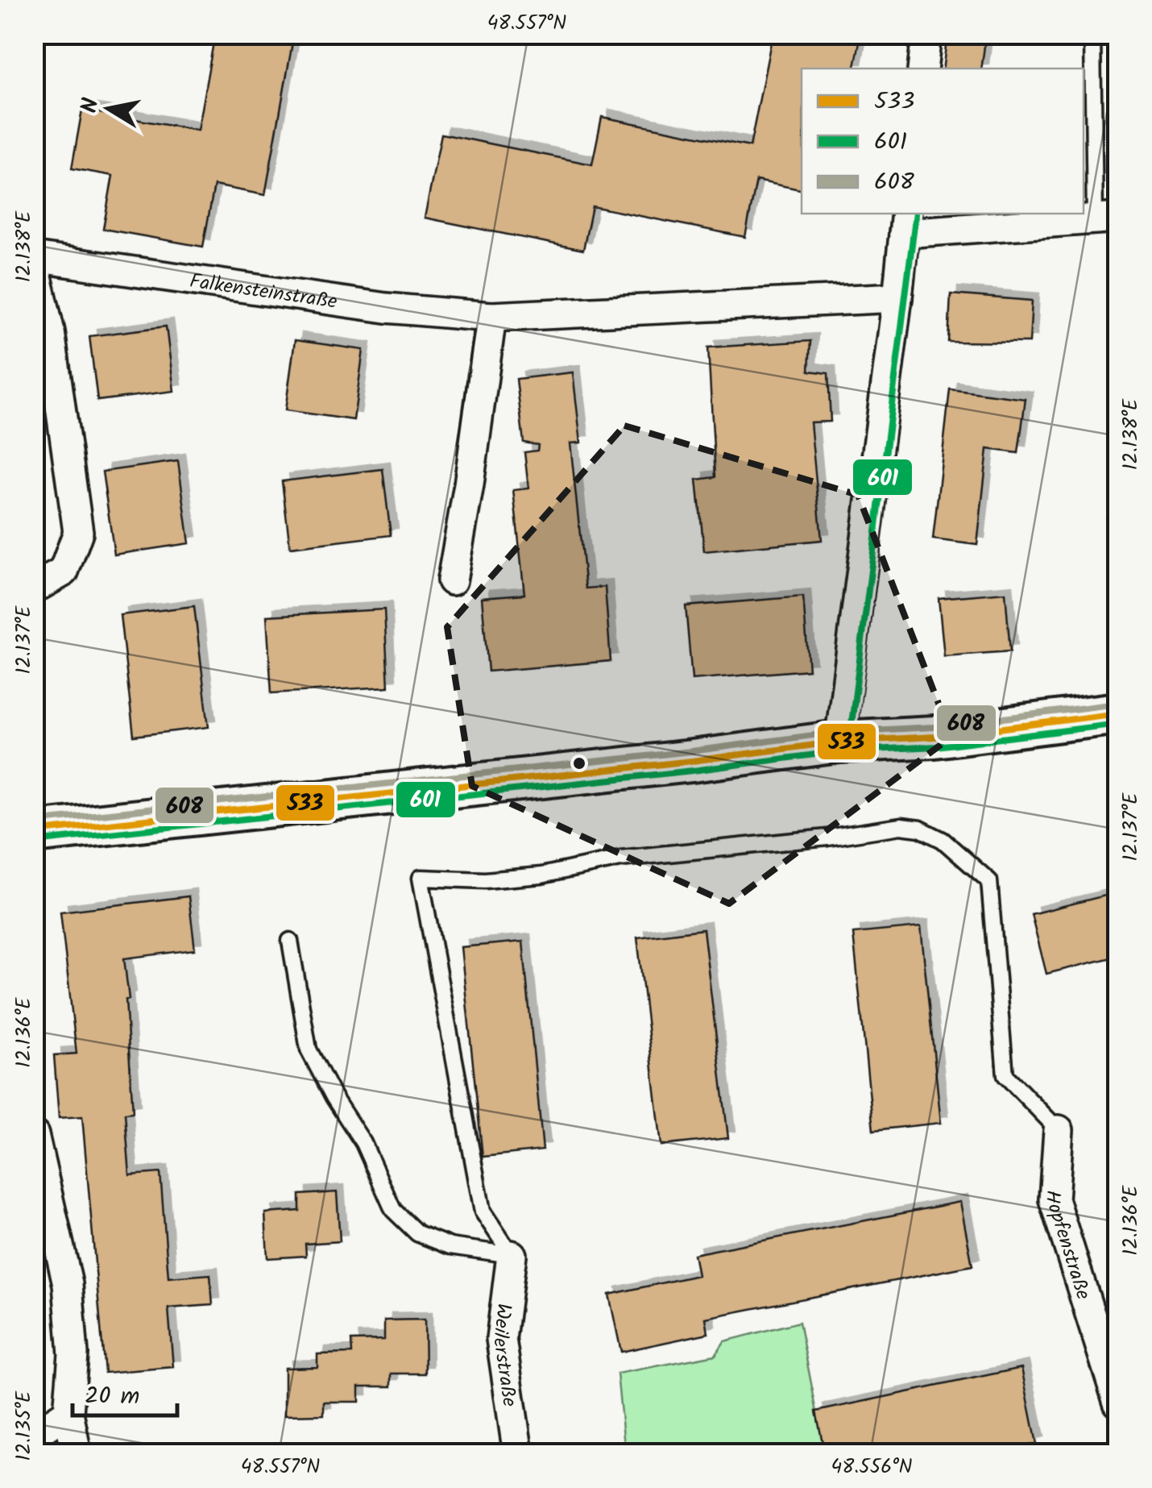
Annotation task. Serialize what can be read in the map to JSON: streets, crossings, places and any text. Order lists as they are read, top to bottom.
{
  "streets": {
    "street": ["Falkensteinstraße", "Hopfenstraße", "Weilerstraße"]
  },
  "lines": ["transit line 601", "transit line 608", "transit line 533"],
  "legend": ["533", "601", "608"],
  "scale_bar": "20 m",
  "north": "left",
  "coordinates": [
    "48.557°N",
    "12.138°E",
    "12.137°E",
    "12.136°E",
    "12.135°E",
    "48.556°N"
  ]
}
